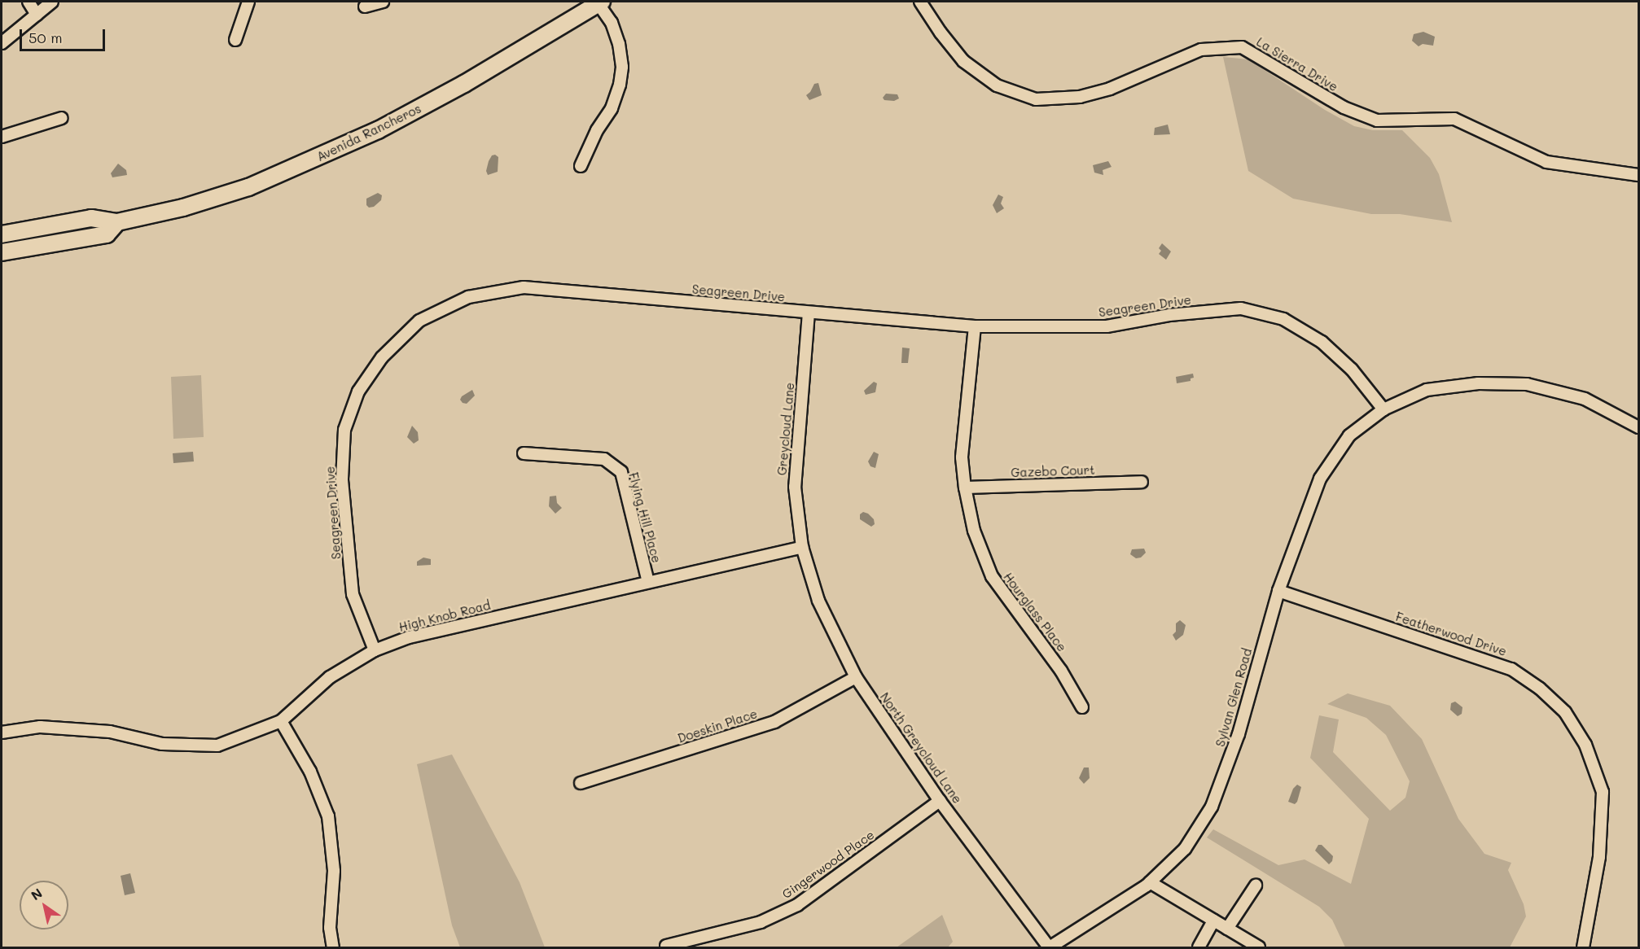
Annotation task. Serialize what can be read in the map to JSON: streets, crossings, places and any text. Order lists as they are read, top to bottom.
{
  "streets": {
    "main road": ["Avenida Rancheros"],
    "street": [
      "La Sierra Drive",
      "Seagreen Drive",
      "Greycloud Lane",
      "Gazebo Court",
      "Flying Hill Place",
      "Hourglass Place",
      "High Knob Road",
      "Featherwood Drive",
      "Sylvan Glen Road",
      "Doeskin Place",
      "North Greycloud Lane",
      "Gingerwood Place"
    ]
  },
  "crossings": [
    ["Seagreen Drive", "Greycloud Lane"],
    ["Seagreen Drive", "Hourglass Place"],
    ["Seagreen Drive", "High Knob Road"],
    ["Seagreen Drive", "Sylvan Glen Road"],
    ["Greycloud Lane", "High Knob Road"],
    ["Greycloud Lane", "North Greycloud Lane"],
    ["Gazebo Court", "Hourglass Place"],
    ["Flying Hill Place", "High Knob Road"],
    ["High Knob Road", "North Greycloud Lane"],
    ["Featherwood Drive", "Sylvan Glen Road"],
    ["Sylvan Glen Road", "North Greycloud Lane"],
    ["Doeskin Place", "North Greycloud Lane"],
    ["North Greycloud Lane", "Gingerwood Place"]
  ],
  "scale_bar": "50 m",
  "north": "top left"
}
